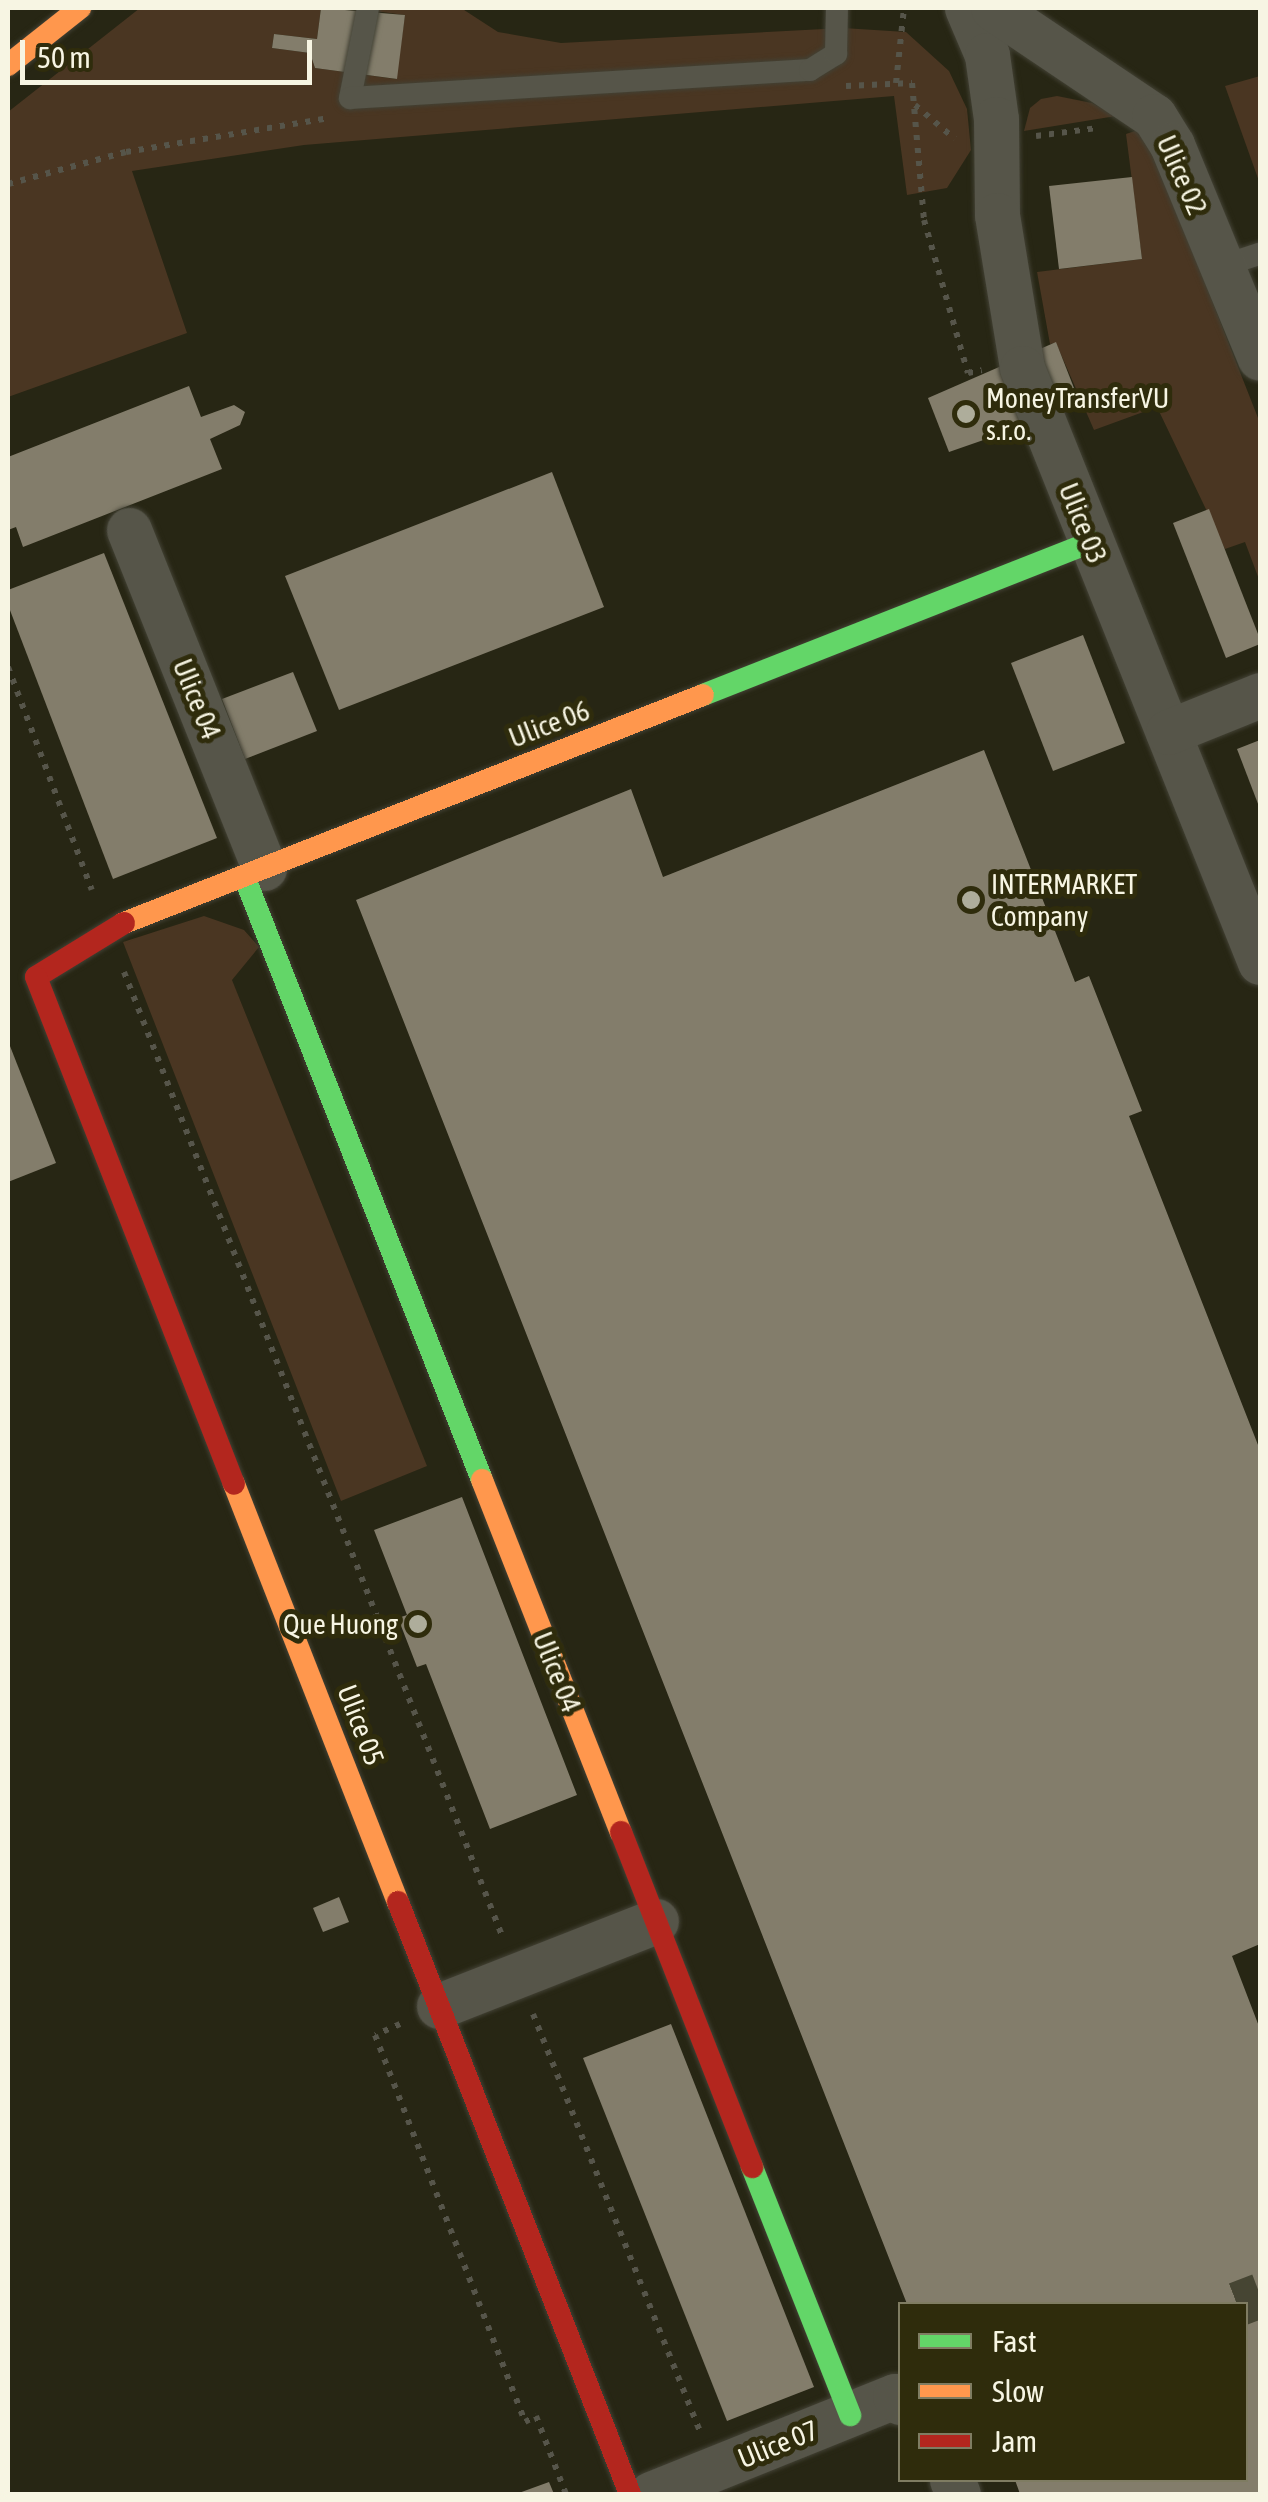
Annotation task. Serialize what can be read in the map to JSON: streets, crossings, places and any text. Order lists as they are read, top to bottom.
{
  "streets": {
    "street": [
      "Ulice 02",
      "Ulice 03",
      "Ulice 04",
      "Ulice 06",
      "Ulice 05",
      "Ulice 07"
    ]
  },
  "crossings": [
    ["Ulice 03", "Ulice 06"],
    ["Ulice 04", "Ulice 06"],
    ["Ulice 04", "Ulice 07"],
    ["Ulice 06", "Ulice 05"]
  ],
  "places": ["MoneyTransferVU s.r.o.", "INTERMARKET Company", "Que Huong"],
  "legend": ["Fast", "Slow", "Jam"],
  "scale_bar": "50 m"
}
